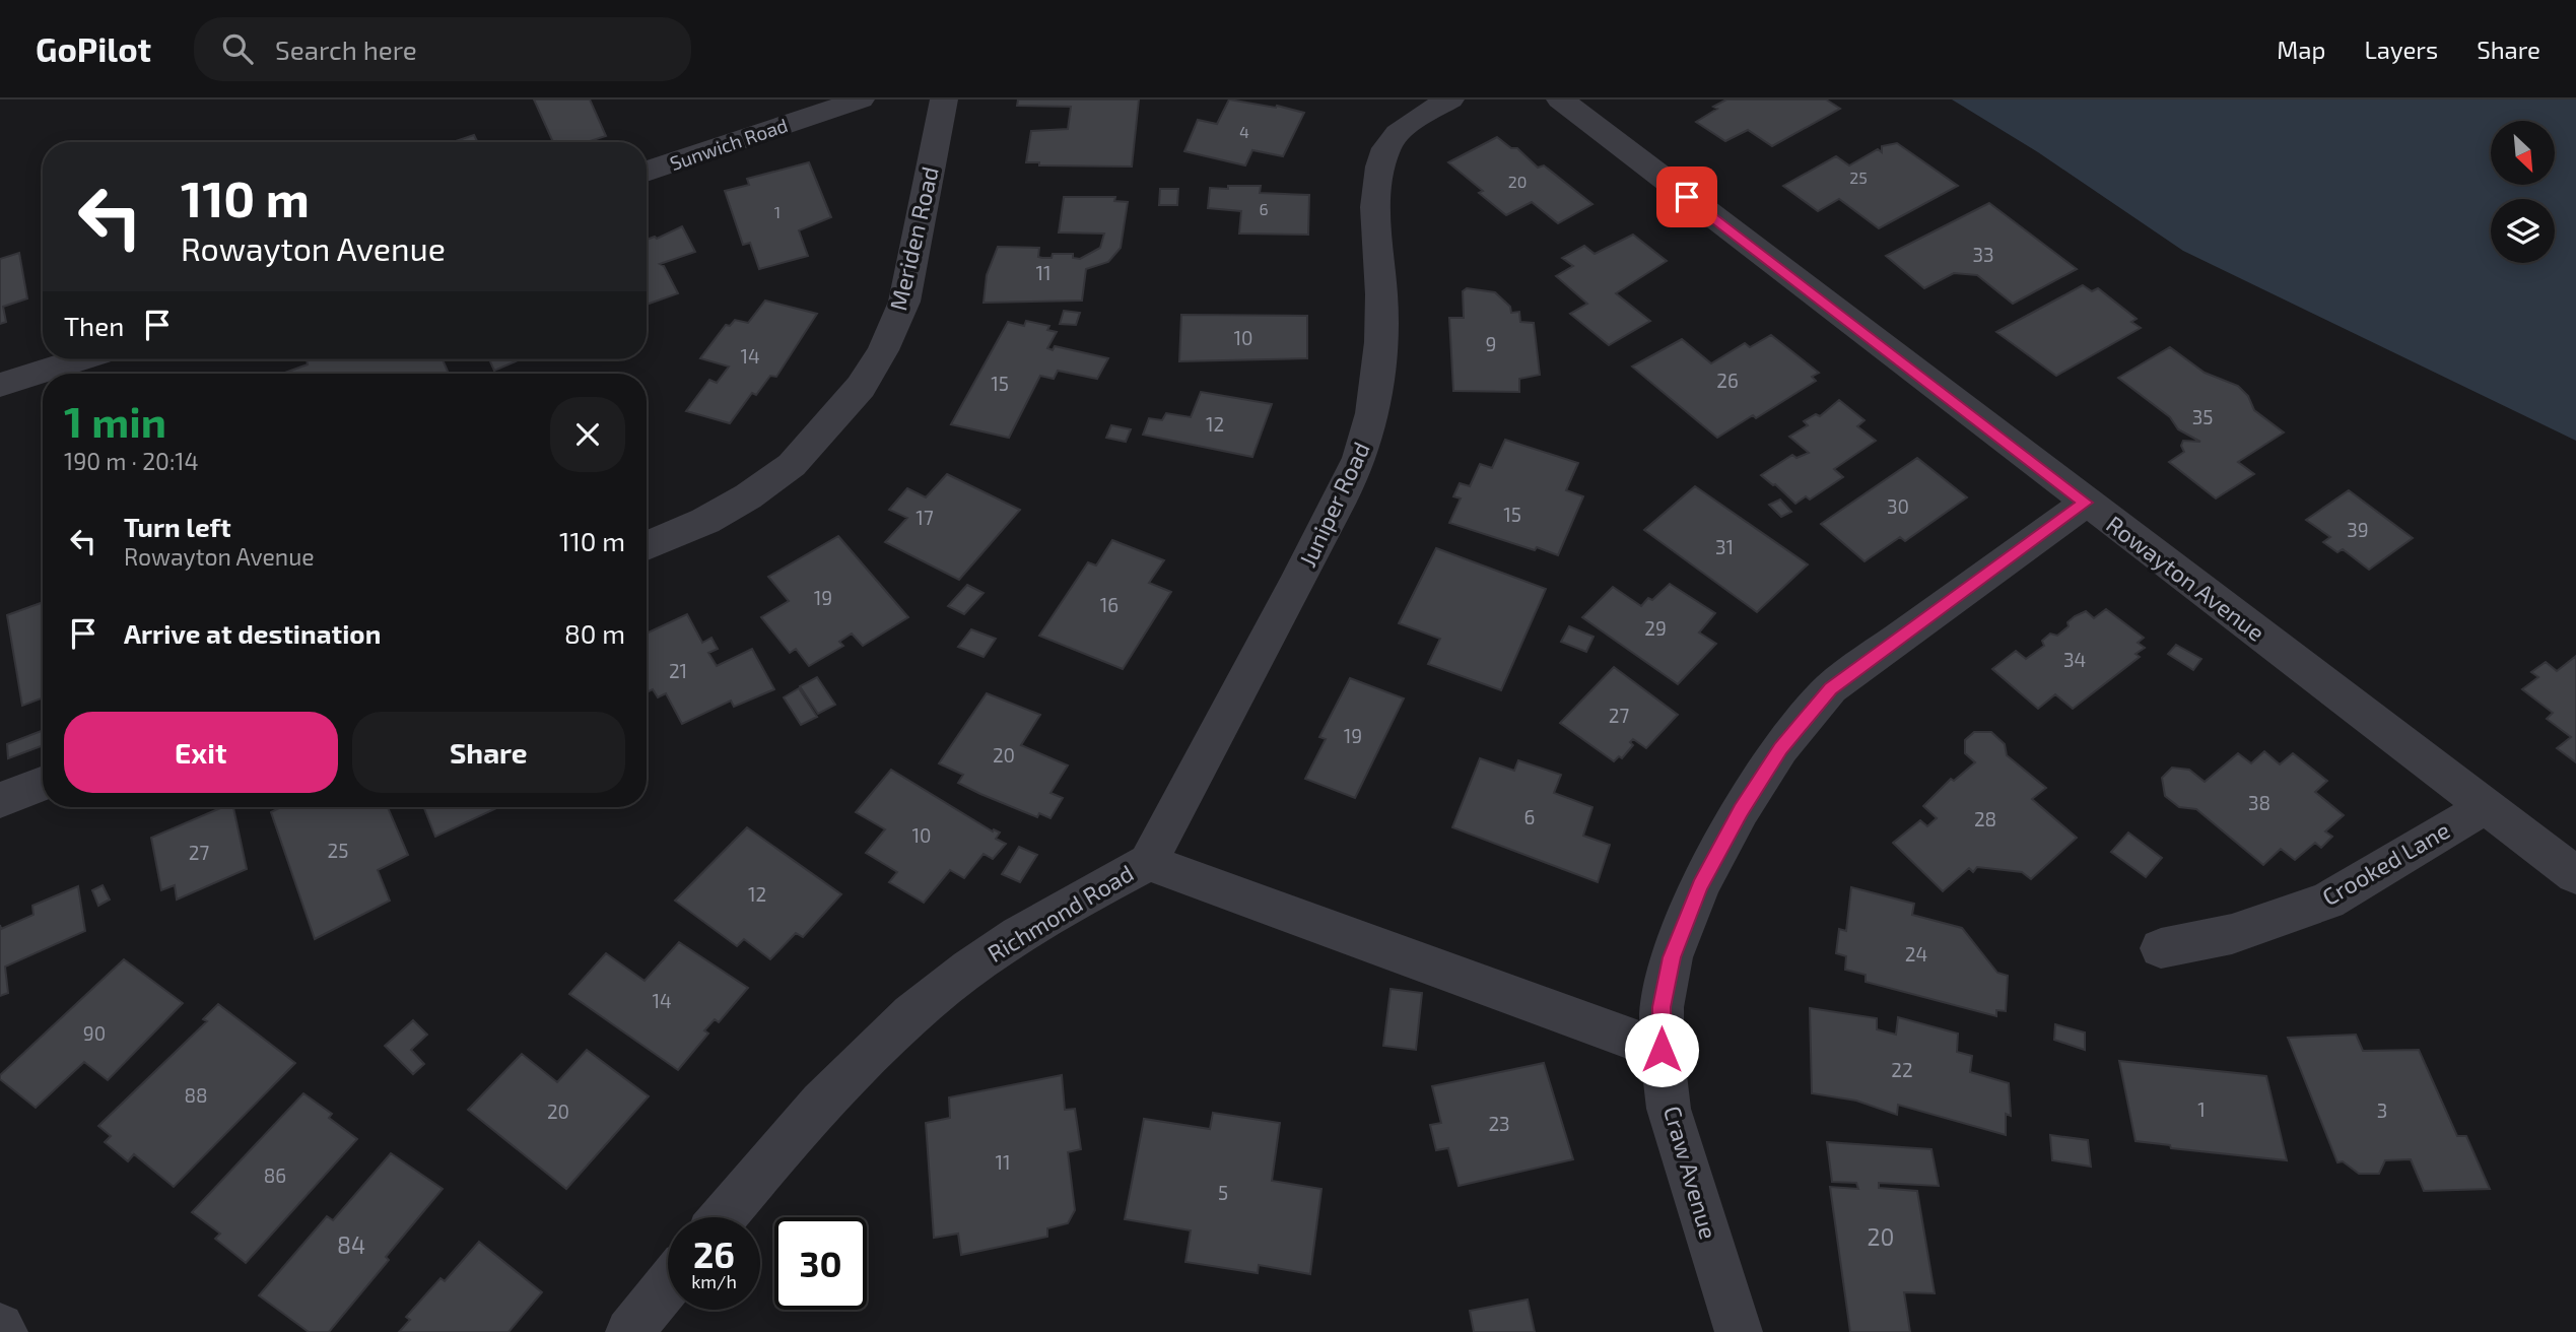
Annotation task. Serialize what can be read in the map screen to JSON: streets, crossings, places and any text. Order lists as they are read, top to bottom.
{
  "streets": {
    "street": [
      "Sunwich Road",
      "Meriden Road",
      "Juniper Road",
      "Rowayton Avenue",
      "Crooked Lane",
      "Richmond Road",
      "Craw Avenue"
    ]
  },
  "crossings": [
    ["Juniper Road", "Richmond Road"],
    ["Rowayton Avenue", "Crooked Lane"],
    ["Rowayton Avenue", "Craw Avenue"],
    ["Richmond Road", "Craw Avenue"]
  ],
  "house_numbers": [
    "4",
    "25",
    "20",
    "6",
    "1",
    "33",
    "11",
    "10",
    "9",
    "14",
    "26",
    "15",
    "35",
    "12",
    "30",
    "15",
    "17",
    "39",
    "31",
    "19",
    "16",
    "29",
    "34",
    "21",
    "27",
    "19",
    "20",
    "38",
    "6",
    "28",
    "10",
    "25",
    "27",
    "12",
    "24",
    "14",
    "90",
    "22",
    "88",
    "1",
    "3",
    "20",
    "23",
    "11",
    "86",
    "5",
    "20",
    "84"
  ],
  "north": "bottom right",
  "page": {
    "header": "GoPilot",
    "search": "Search here",
    "nav": ["Map", "Layers", "Share"],
    "turn": ["110 m", "Rowayton Avenue"],
    "then": "Then",
    "heading": ["1 min", "190 m · 20:14"],
    "list": [
      {
        "name": "Turn left",
        "note": "Rowayton Avenue",
        "value": "110 m"
      },
      {
        "name": "Arrive at destination",
        "value": "80 m"
      }
    ],
    "buttons": ["Exit", "Share"],
    "speed": "26 km/h",
    "limit": "30"
  }
}
